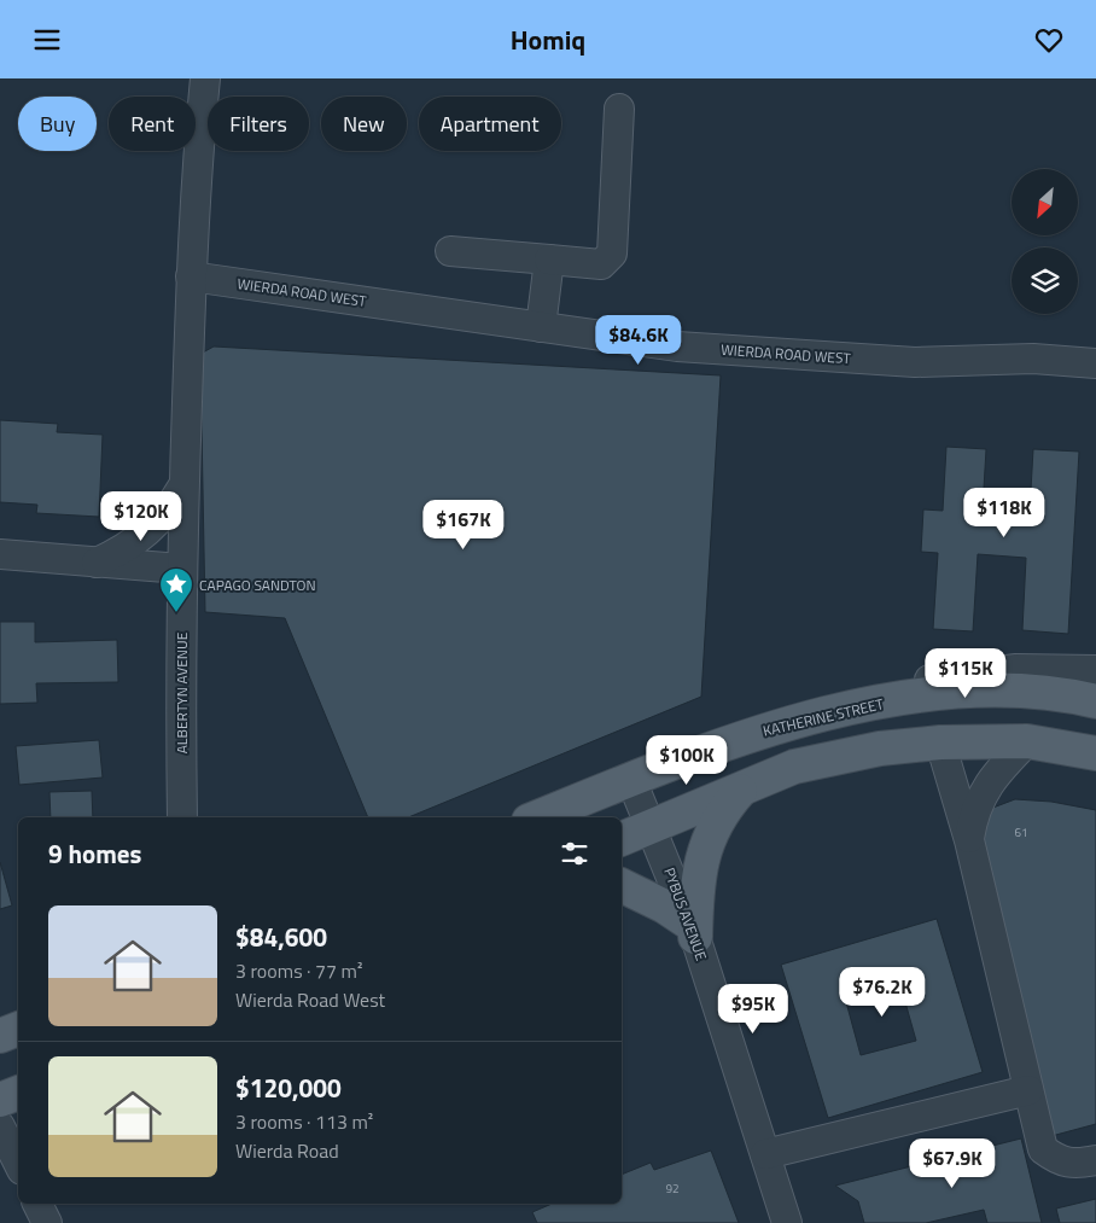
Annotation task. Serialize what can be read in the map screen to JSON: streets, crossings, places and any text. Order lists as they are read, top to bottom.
{
  "streets": {
    "main road": ["KATHERINE STREET"],
    "street": ["WIERDA ROAD WEST", "ALBERTYN AVENUE", "PYBUS AVENUE"]
  },
  "crossings": [
    ["WIERDA ROAD WEST", "ALBERTYN AVENUE"],
    ["KATHERINE STREET", "PYBUS AVENUE"]
  ],
  "places": {
    "place": ["CAPAGO SANDTON"]
  },
  "house_numbers": ["61", "92"],
  "north": "bottom left",
  "page": {
    "header": "Homiq",
    "chip": [
      "Buy",
      "Rent",
      "Filters",
      "New",
      "Apartment"
    ],
    "price": [
      "$84.6K",
      "$118K",
      "$120K",
      "$167K",
      "$115K",
      "$100K",
      "$76.2K",
      "$95K",
      "$67.9K"
    ],
    "heading": "9 homes",
    "list": [
      {
        "name": "$84,600",
        "note": "3 rooms · 77 m² · Wierda Road West"
      },
      {
        "name": "$120,000",
        "note": "3 rooms · 113 m² · Wierda Road"
      }
    ]
  }
}
